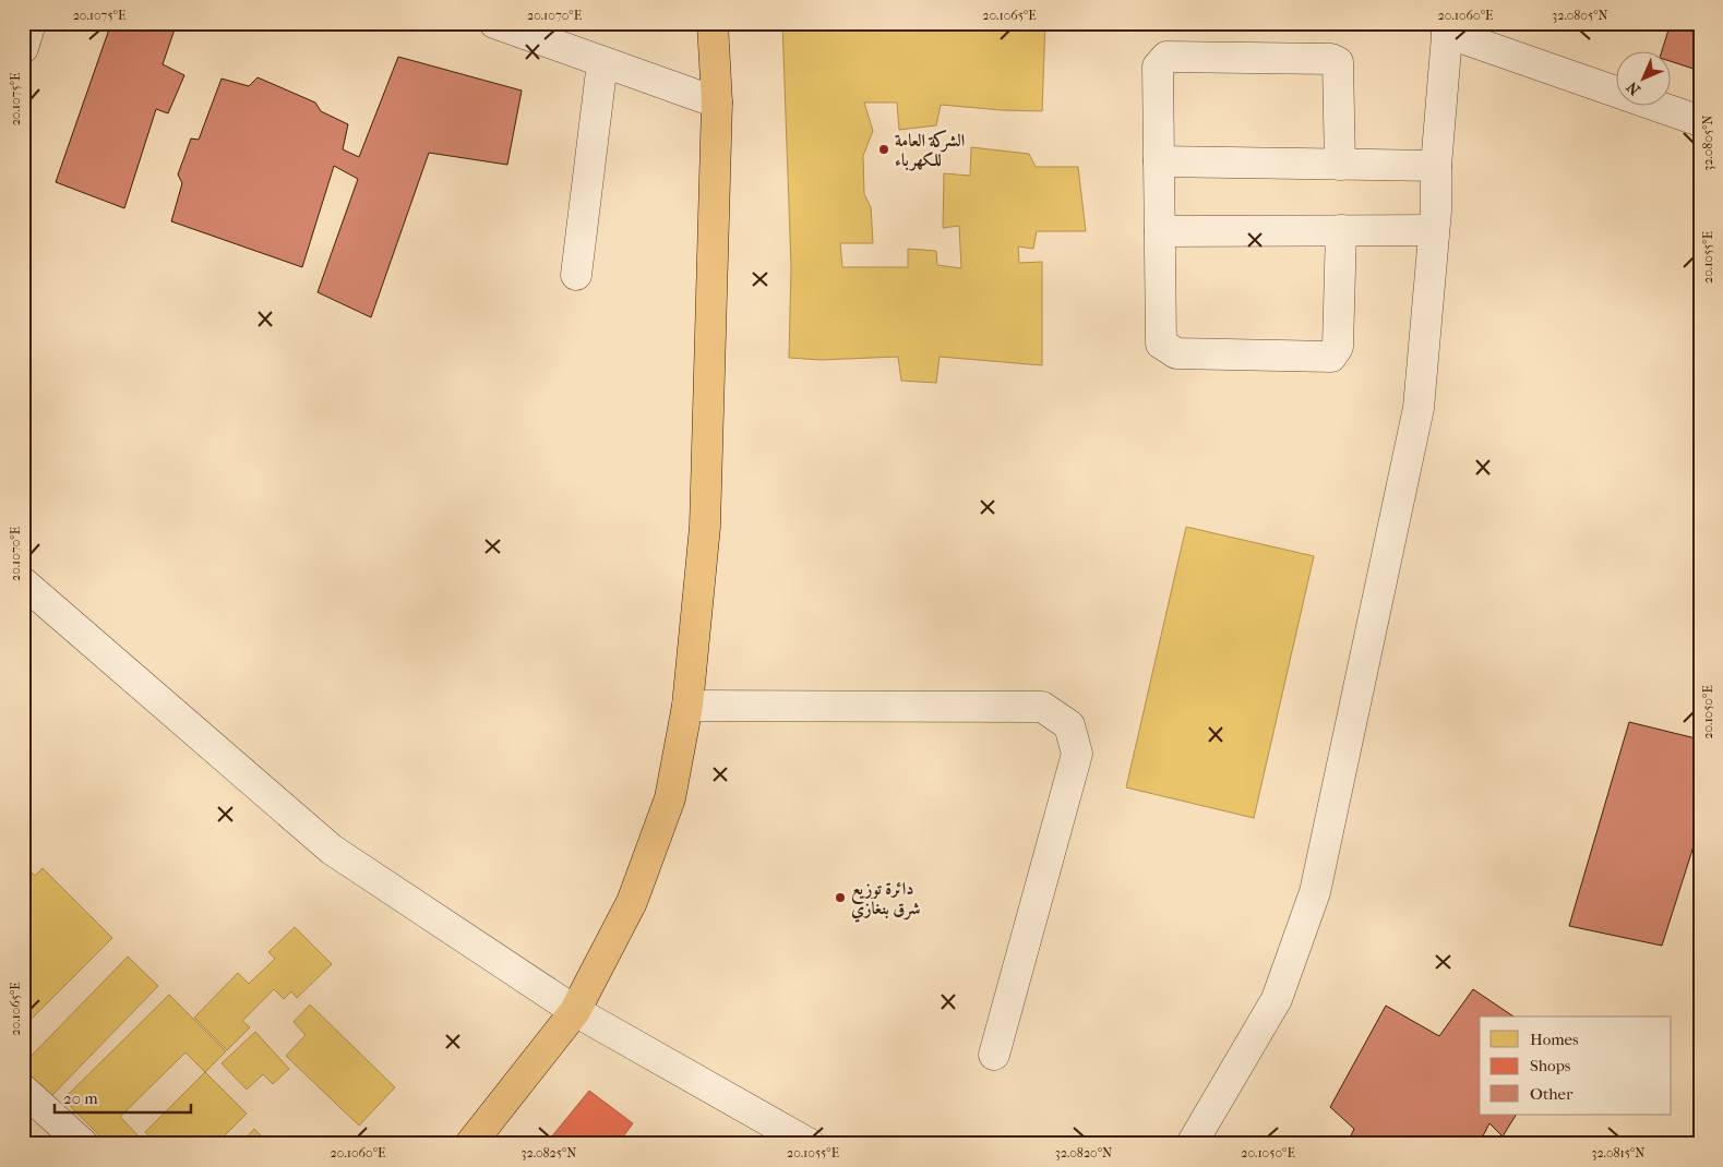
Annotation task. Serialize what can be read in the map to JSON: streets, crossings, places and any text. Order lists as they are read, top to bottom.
{
  "places": ["الشركة العامة للكهرباء", "دائرة توزيع شرق بنغازي"],
  "legend": ["Homes", "Shops", "Other"],
  "scale_bar": "20 m",
  "north": "bottom left",
  "coordinates": [
    "20.1075°E",
    "20.1070°E",
    "20.1065°E",
    "20.1060°E",
    "32.0805°N",
    "20.1055°E",
    "20.1050°E",
    "32.0825°N",
    "32.0820°N",
    "32.0815°N"
  ]
}
